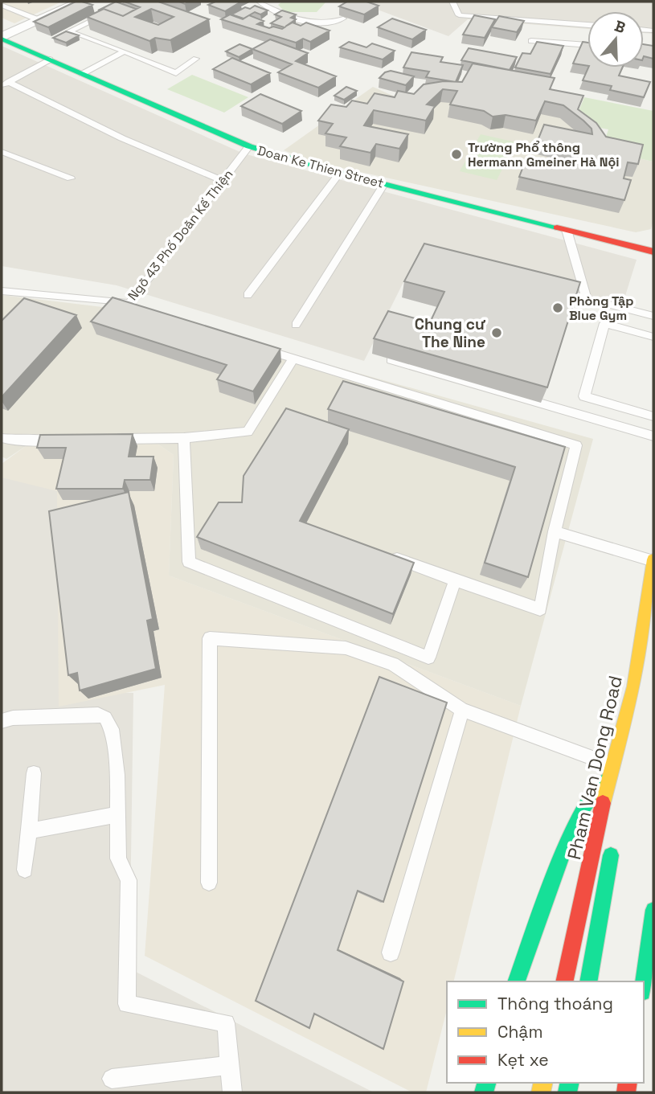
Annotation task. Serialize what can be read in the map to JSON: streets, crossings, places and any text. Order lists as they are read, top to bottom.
{
  "streets": {
    "main road": ["Doan Ke Thien Street", "Pham Van Dong Road"],
    "lane": ["Ngõ 43 Phố Doãn Kế Thiện"]
  },
  "crossings": [
    ["Doan Ke Thien Street", "Ngõ 43 Phố Doãn Kế Thiện"]
  ],
  "places": ["Trường Phổ thông Hermann Gmeiner Hà Nội", "Phòng Tập Blue Gym", "Chung cư The Nine"],
  "legend": ["Thông thoáng", "Chậm", "Kẹt xe"],
  "north": "top"
}
